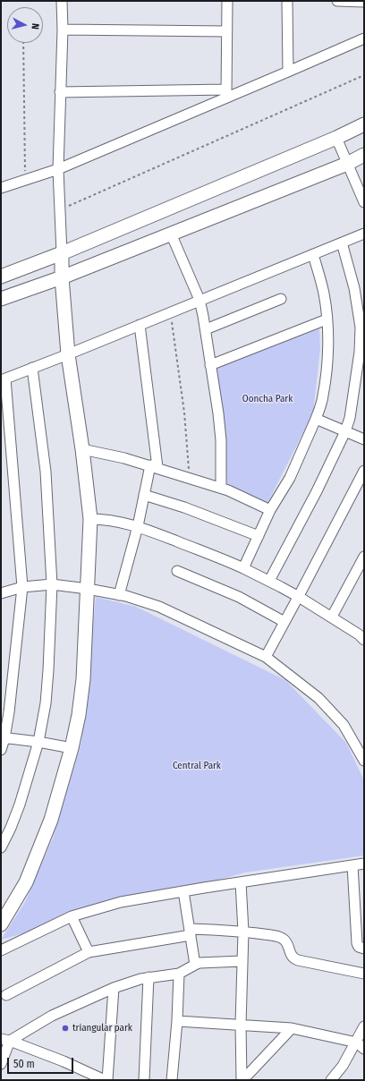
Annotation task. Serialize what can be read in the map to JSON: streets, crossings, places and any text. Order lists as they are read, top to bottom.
{
  "parks": ["Ooncha Park", "Central Park"],
  "places": ["triangular park"],
  "scale_bar": "50 m",
  "north": "right"
}
